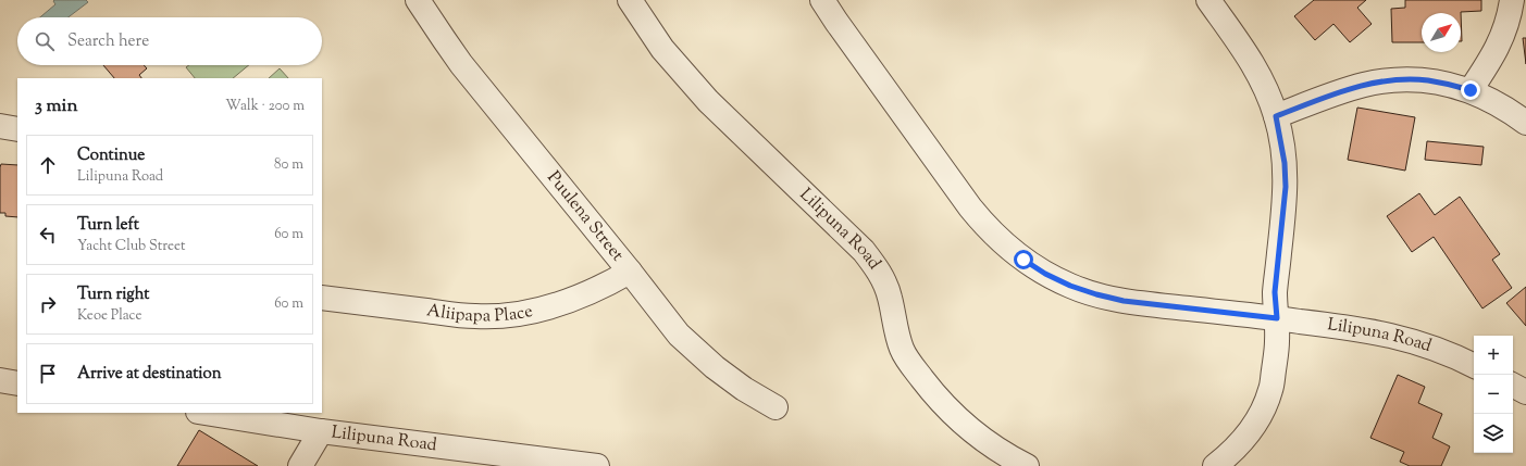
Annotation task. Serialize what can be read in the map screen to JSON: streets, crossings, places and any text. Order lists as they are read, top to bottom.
{
  "streets": {
    "street": ["Puulena Street", "Lilipuna Road", "Aliipapa Place"]
  },
  "crossings": [
    ["Puulena Street", "Aliipapa Place"]
  ],
  "north": "top right",
  "page": {
    "search": "Search here",
    "heading": ["3 min", "Walk · 200 m"],
    "list": [
      ["Continue", "Lilipuna Road", "80 m"],
      ["Turn left", "Yacht Club Street", "60 m"],
      ["Turn right", "Keoe Place", "60 m"],
      "Arrive at destination"
    ],
    "map_buttons": ["+", "−"]
  }
}
